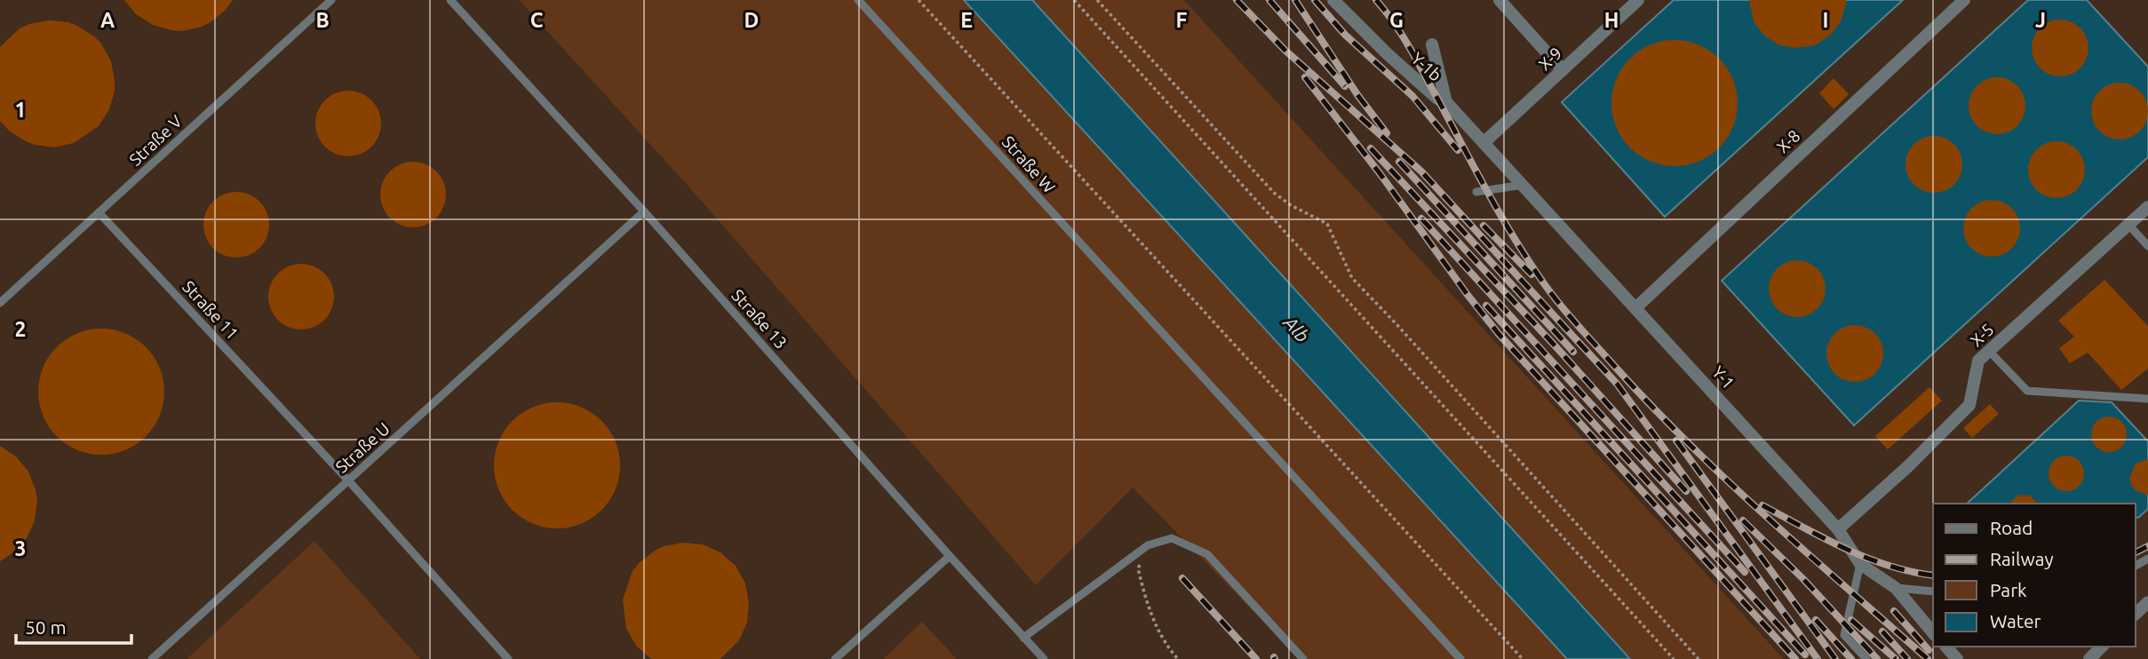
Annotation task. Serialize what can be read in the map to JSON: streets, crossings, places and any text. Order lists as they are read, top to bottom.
{
  "streets": {
    "street": [
      "X-9",
      "Y-1b",
      "X-8",
      "X-5",
      "Y-1"
    ],
    "lane": [
      "Straße V",
      "Straße W",
      "Straße 11",
      "Straße 13",
      "Straße U"
    ]
  },
  "crossings": [
    ["X-9", "Y-1b"],
    ["X-9", "Y-1"],
    ["Y-1b", "Y-1"],
    ["Straße V", "Straße 11"],
    ["X-8", "Y-1"],
    ["Straße 11", "Straße U"],
    ["Straße 13", "Straße U"],
    ["X-5", "Y-1"]
  ],
  "water": ["Alb"],
  "legend": [
    "Road",
    "Railway",
    "Park",
    "Water"
  ],
  "scale_bar": "50 m",
  "grid": {
    "columns": [
      "A",
      "B",
      "C",
      "D",
      "E",
      "F",
      "G",
      "H",
      "I",
      "J"
    ],
    "rows": ["1", "2", "3"]
  }
}
